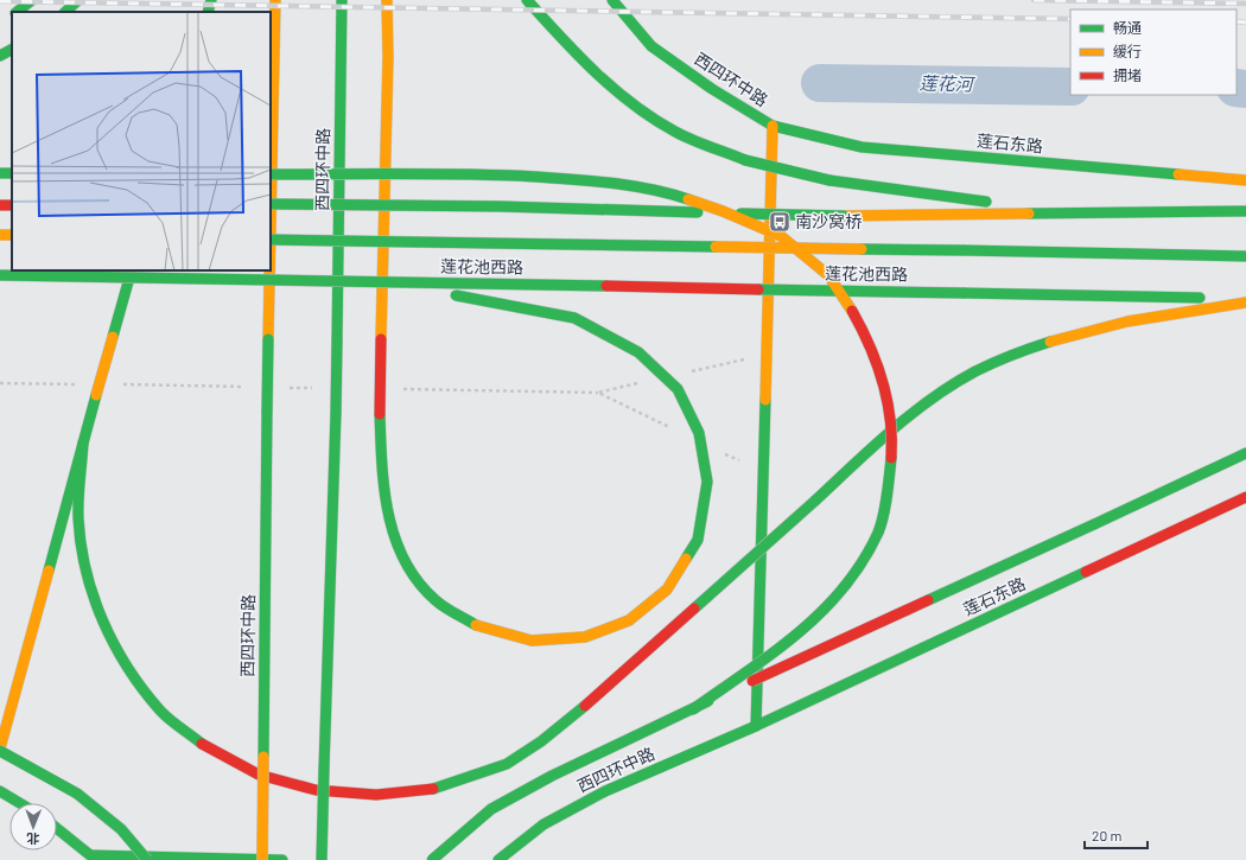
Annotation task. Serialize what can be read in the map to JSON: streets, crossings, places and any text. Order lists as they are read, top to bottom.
{
  "streets": {
    "main road": ["西四环中路", "莲石东路", "莲花池西路"]
  },
  "crossings": [
    ["西四环中路", "莲石东路"]
  ],
  "water": ["莲花河"],
  "places": {
    "bus stop": ["南沙窝桥"]
  },
  "legend": ["畅通", "缓行", "拥堵"],
  "scale_bar": "20 m",
  "north": "bottom"
}
